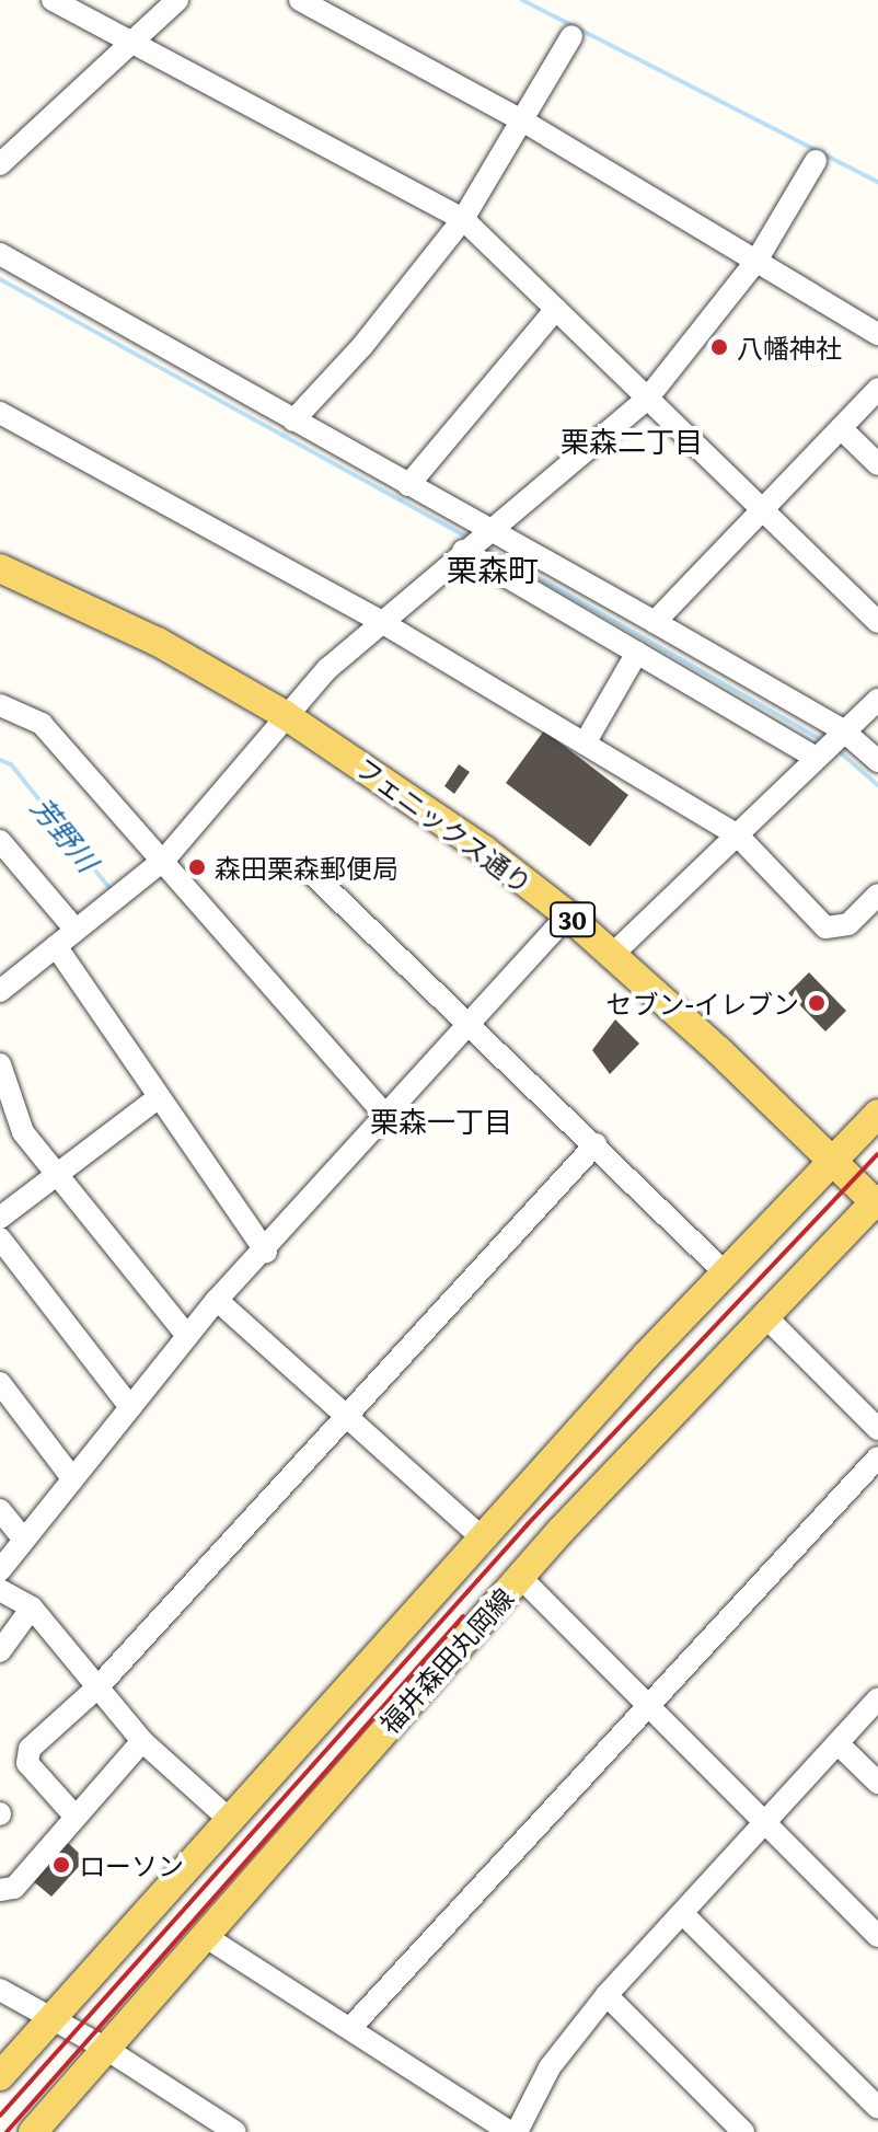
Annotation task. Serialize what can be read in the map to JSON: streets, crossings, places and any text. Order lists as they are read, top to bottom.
{
  "streets": {
    "main road": ["フェニックス通り", "30", "福井森田丸岡線"]
  },
  "crossings": [
    ["フェニックス通り", "30"],
    ["フェニックス通り", "福井森田丸岡線"],
    ["30", "福井森田丸岡線"]
  ],
  "districts": ["栗森二丁目", "栗森町", "栗森一丁目"],
  "water": ["芳野川"],
  "places": [
    "八幡神社",
    "森田栗森郵便局",
    "セブン-イレブン",
    "ローソン"
  ]
}
